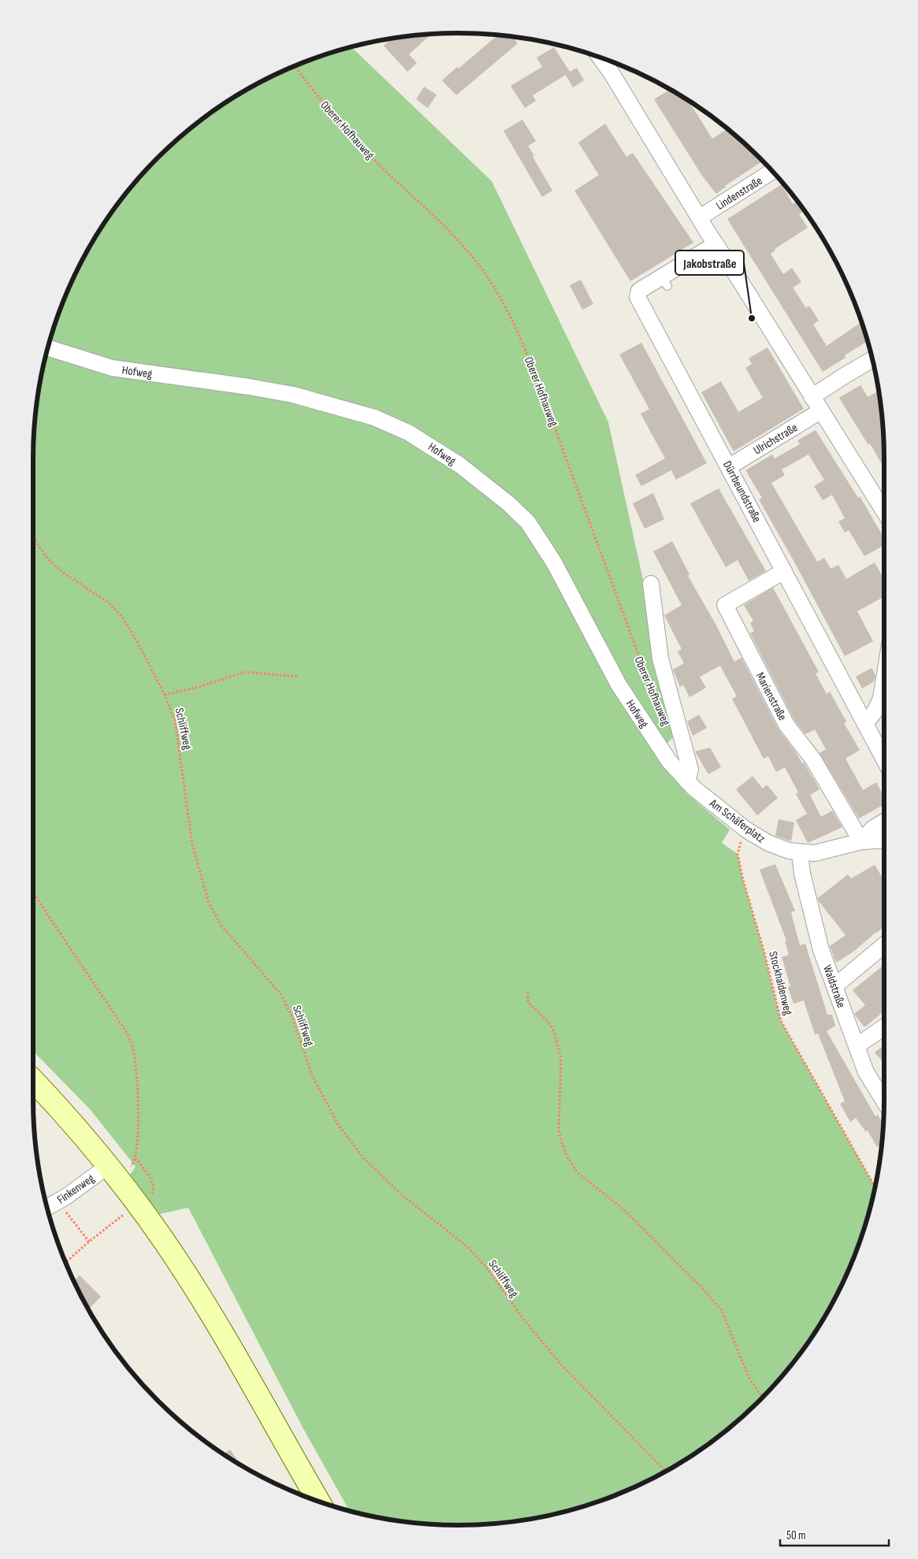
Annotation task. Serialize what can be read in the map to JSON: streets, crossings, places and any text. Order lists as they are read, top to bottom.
{
  "streets": {
    "street": [
      "Lindenstraße",
      "Hofweg",
      "Ulrichstraße",
      "Dürrbeundstraße",
      "Marienstraße",
      "Am Schäferplatz",
      "Waldstraße",
      "Finkenweg"
    ],
    "path": ["Oberer Hofhauweg", "Schliffweg", "Stockhaldenweg"]
  },
  "crossings": [
    ["Hofweg", "Am Schäferplatz"],
    ["Ulrichstraße", "Dürrbeundstraße"],
    ["Dürrbeundstraße", "Marienstraße"],
    ["Marienstraße", "Am Schäferplatz"],
    ["Am Schäferplatz", "Stockhaldenweg"],
    ["Am Schäferplatz", "Waldstraße"]
  ],
  "places": ["Jakobstraße"],
  "scale_bar": "50 m"
}
